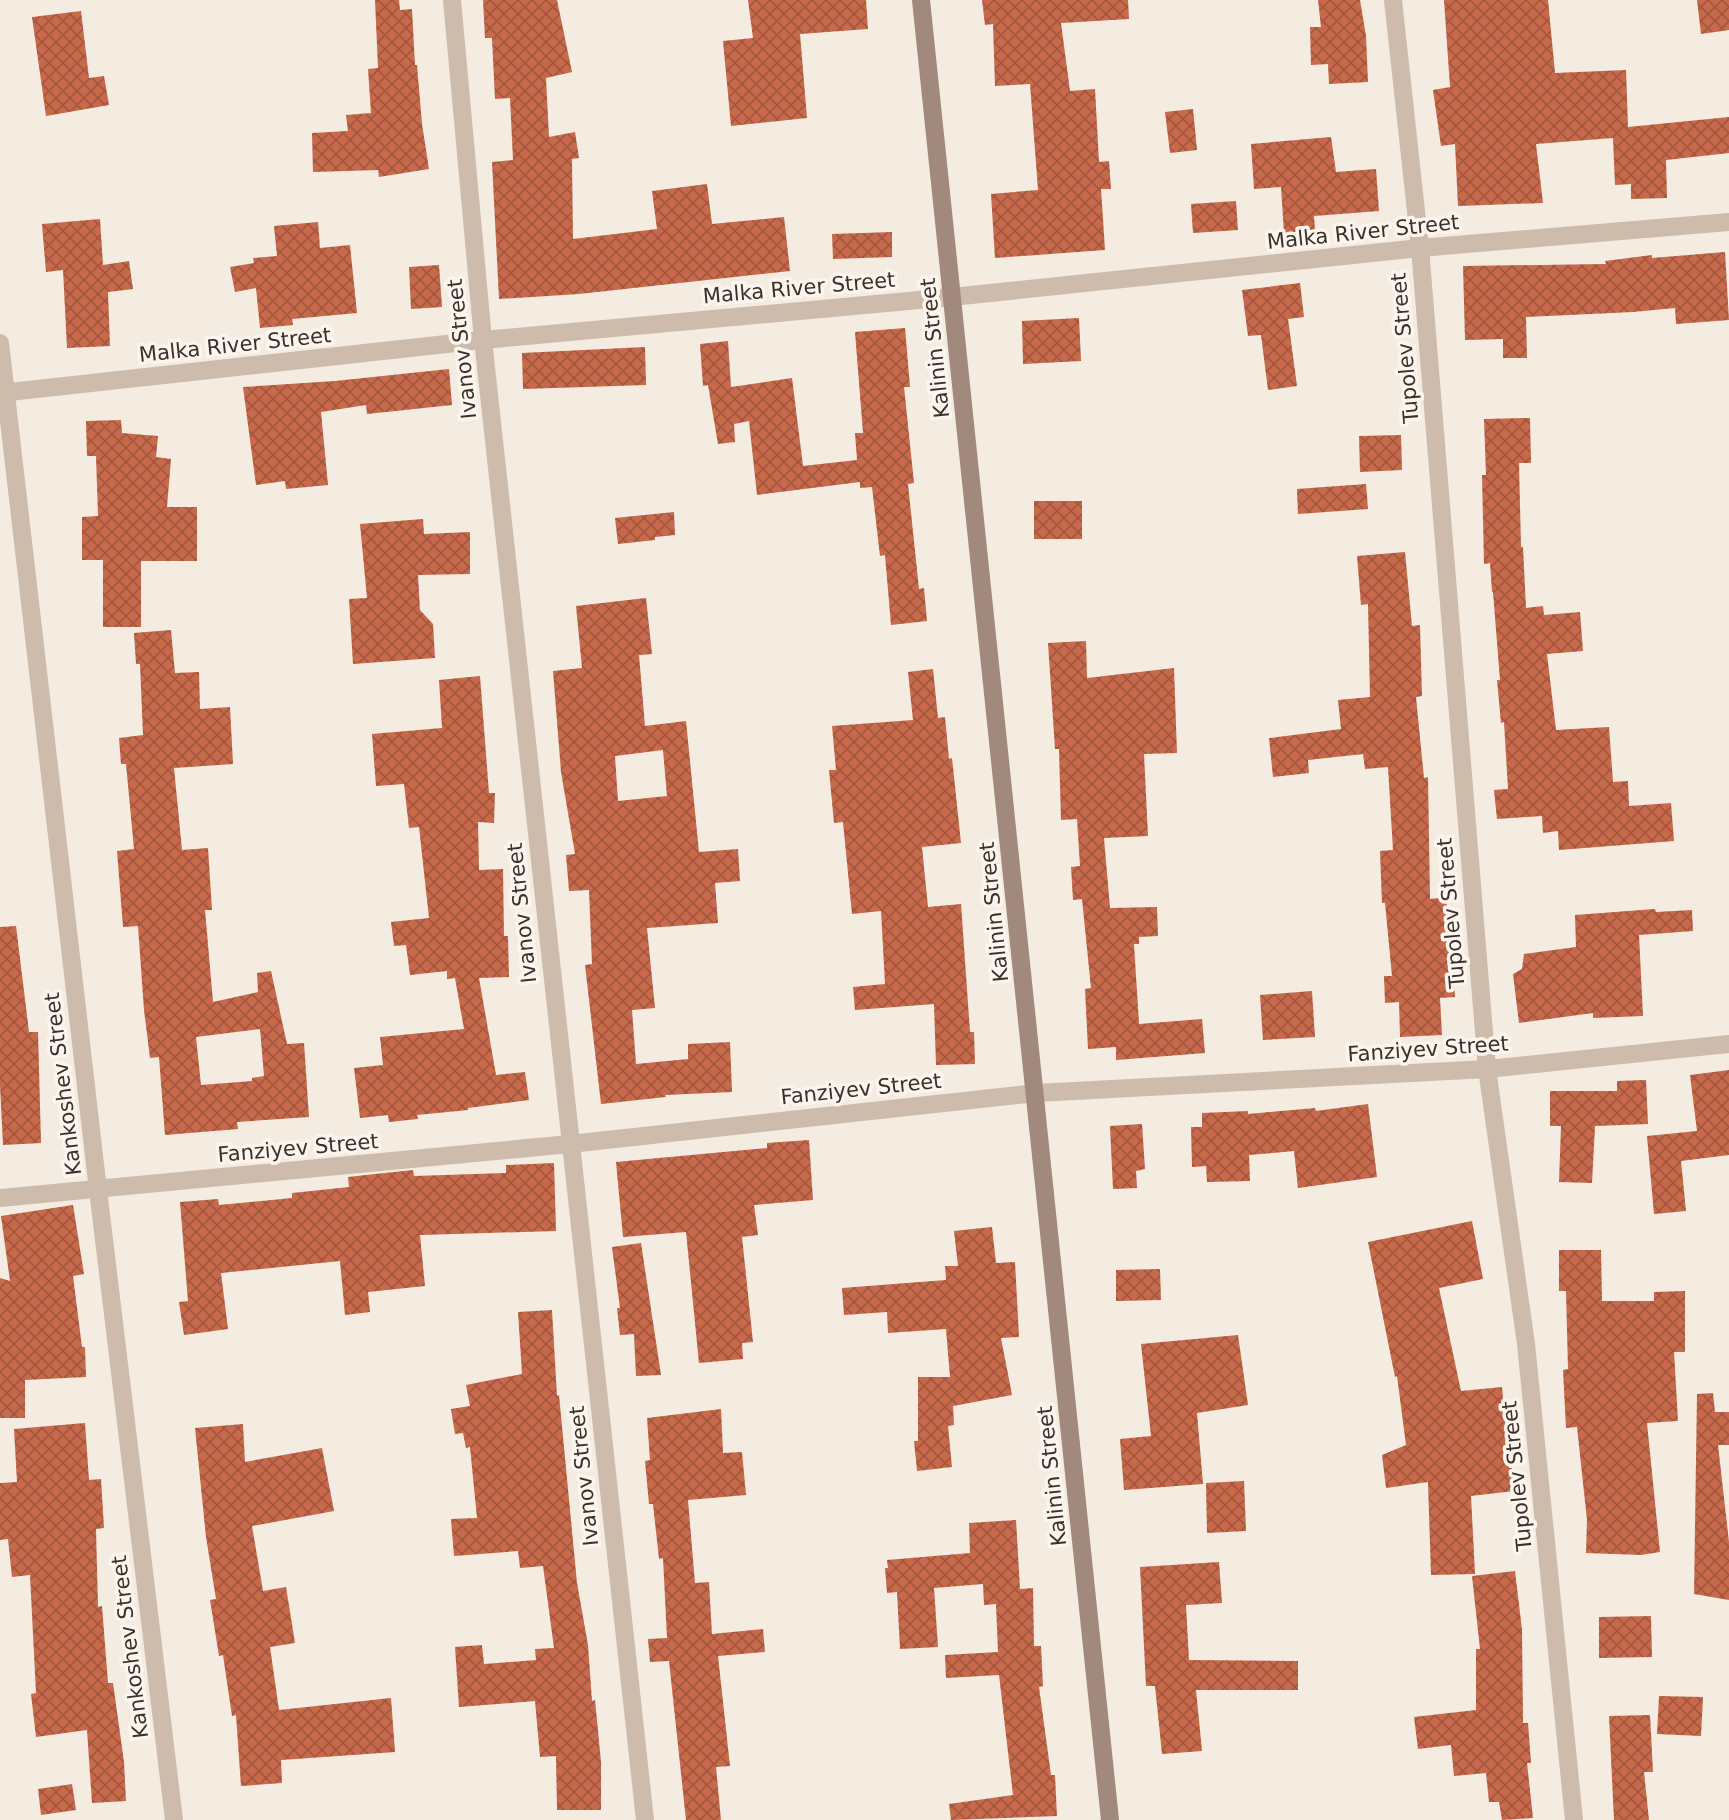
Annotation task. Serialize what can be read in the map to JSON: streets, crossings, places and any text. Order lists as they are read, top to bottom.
{
  "streets": {
    "street": [
      "Malka River Street",
      "Kalinin Street",
      "Tupolev Street",
      "Ivanov Street",
      "Fanziyev Street",
      "Kankoshev Street"
    ]
  },
  "crossings": [
    ["Malka River Street", "Kalinin Street"],
    ["Malka River Street", "Tupolev Street"],
    ["Malka River Street", "Ivanov Street"],
    ["Malka River Street", "Kankoshev Street"],
    ["Kalinin Street", "Fanziyev Street"],
    ["Tupolev Street", "Fanziyev Street"],
    ["Ivanov Street", "Fanziyev Street"],
    ["Fanziyev Street", "Kankoshev Street"]
  ]
}
